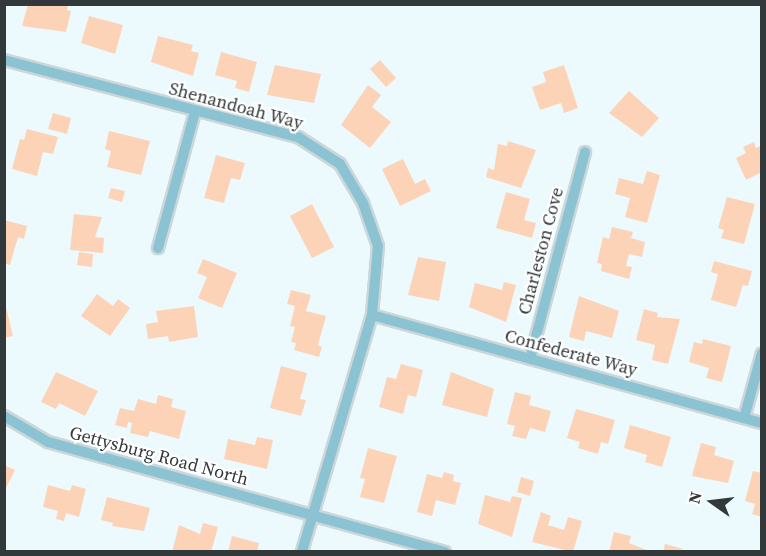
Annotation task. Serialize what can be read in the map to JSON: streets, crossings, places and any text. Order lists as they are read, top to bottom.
{
  "streets": {
    "street": [
      "Shenandoah Way",
      "Charleston Cove",
      "Confederate Way",
      "Gettysburg Road North"
    ]
  },
  "crossings": [
    ["Shenandoah Way", "Confederate Way"],
    ["Shenandoah Way", "Gettysburg Road North"],
    ["Charleston Cove", "Confederate Way"]
  ],
  "north": "left"
}
